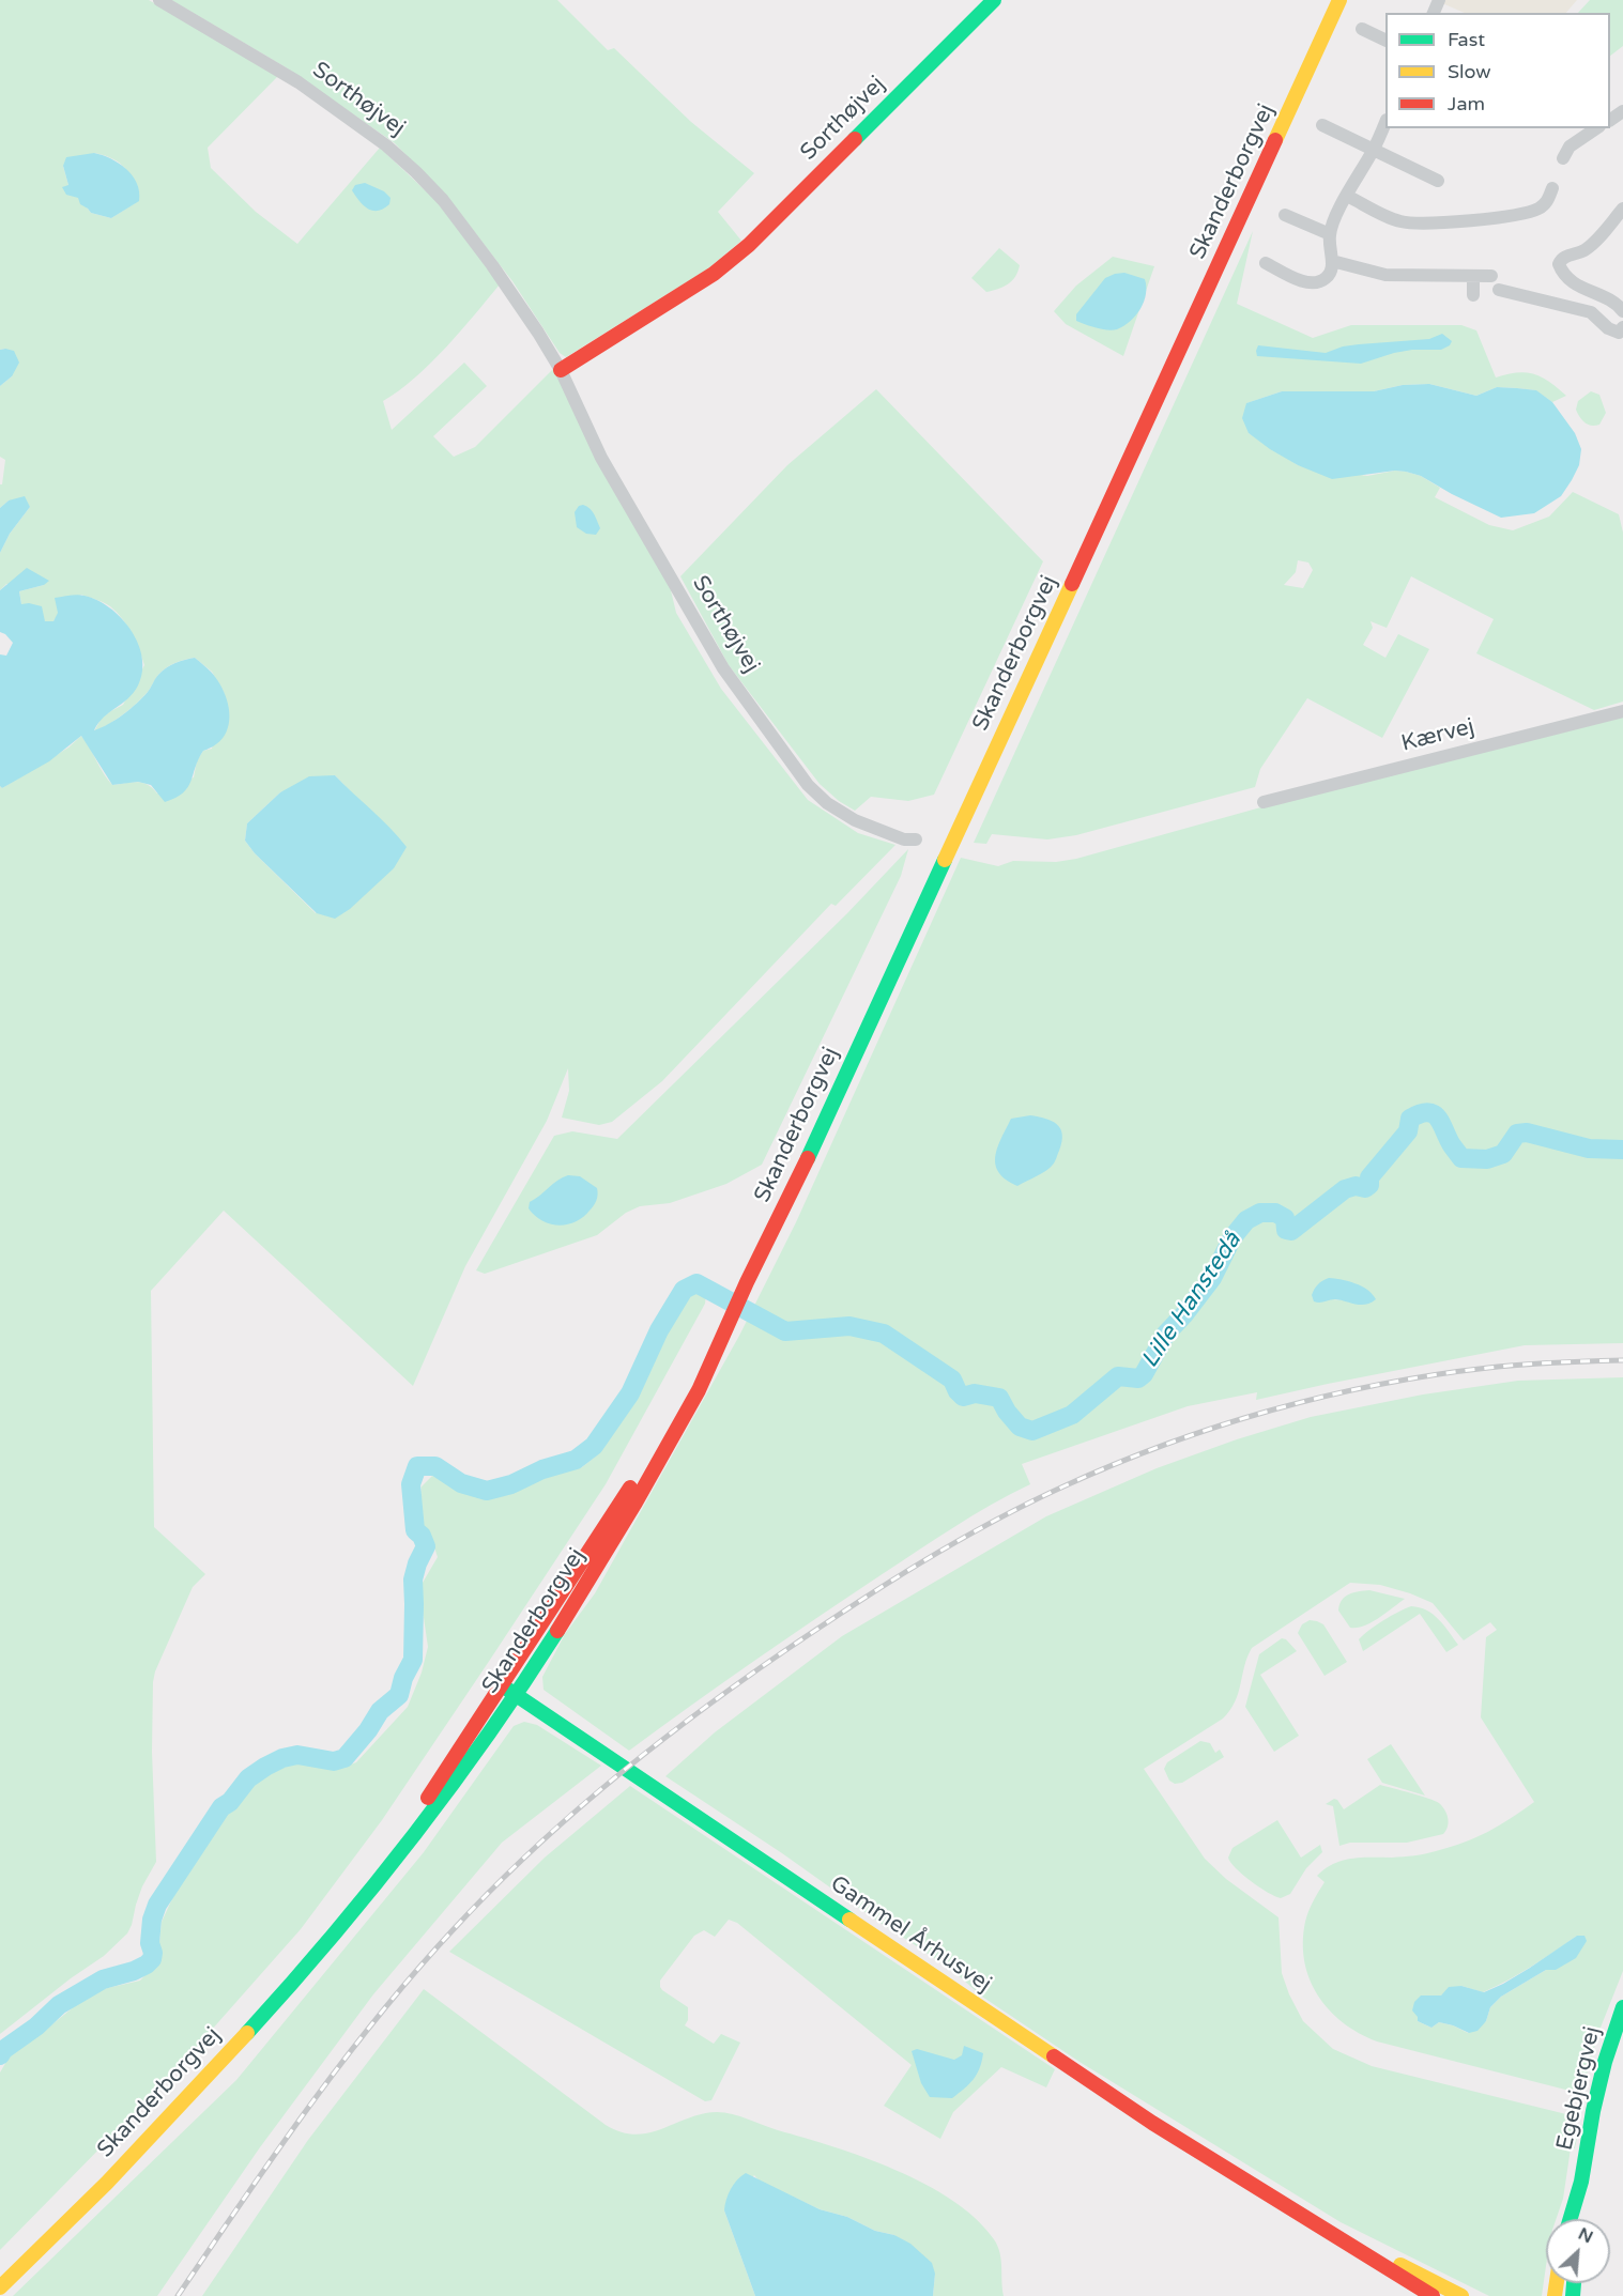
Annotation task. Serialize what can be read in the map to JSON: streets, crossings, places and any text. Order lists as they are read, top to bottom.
{
  "streets": {
    "main road": [
      "Sorthøjvej",
      "Skanderborgvej",
      "Gammel Århusvej",
      "Egebjergvej"
    ],
    "street": ["Kærvej"]
  },
  "crossings": [
    ["Skanderborgvej", "Gammel Århusvej"]
  ],
  "water": ["Lille Hanstedå"],
  "legend": ["Fast", "Slow", "Jam"],
  "north": "top right"
}
